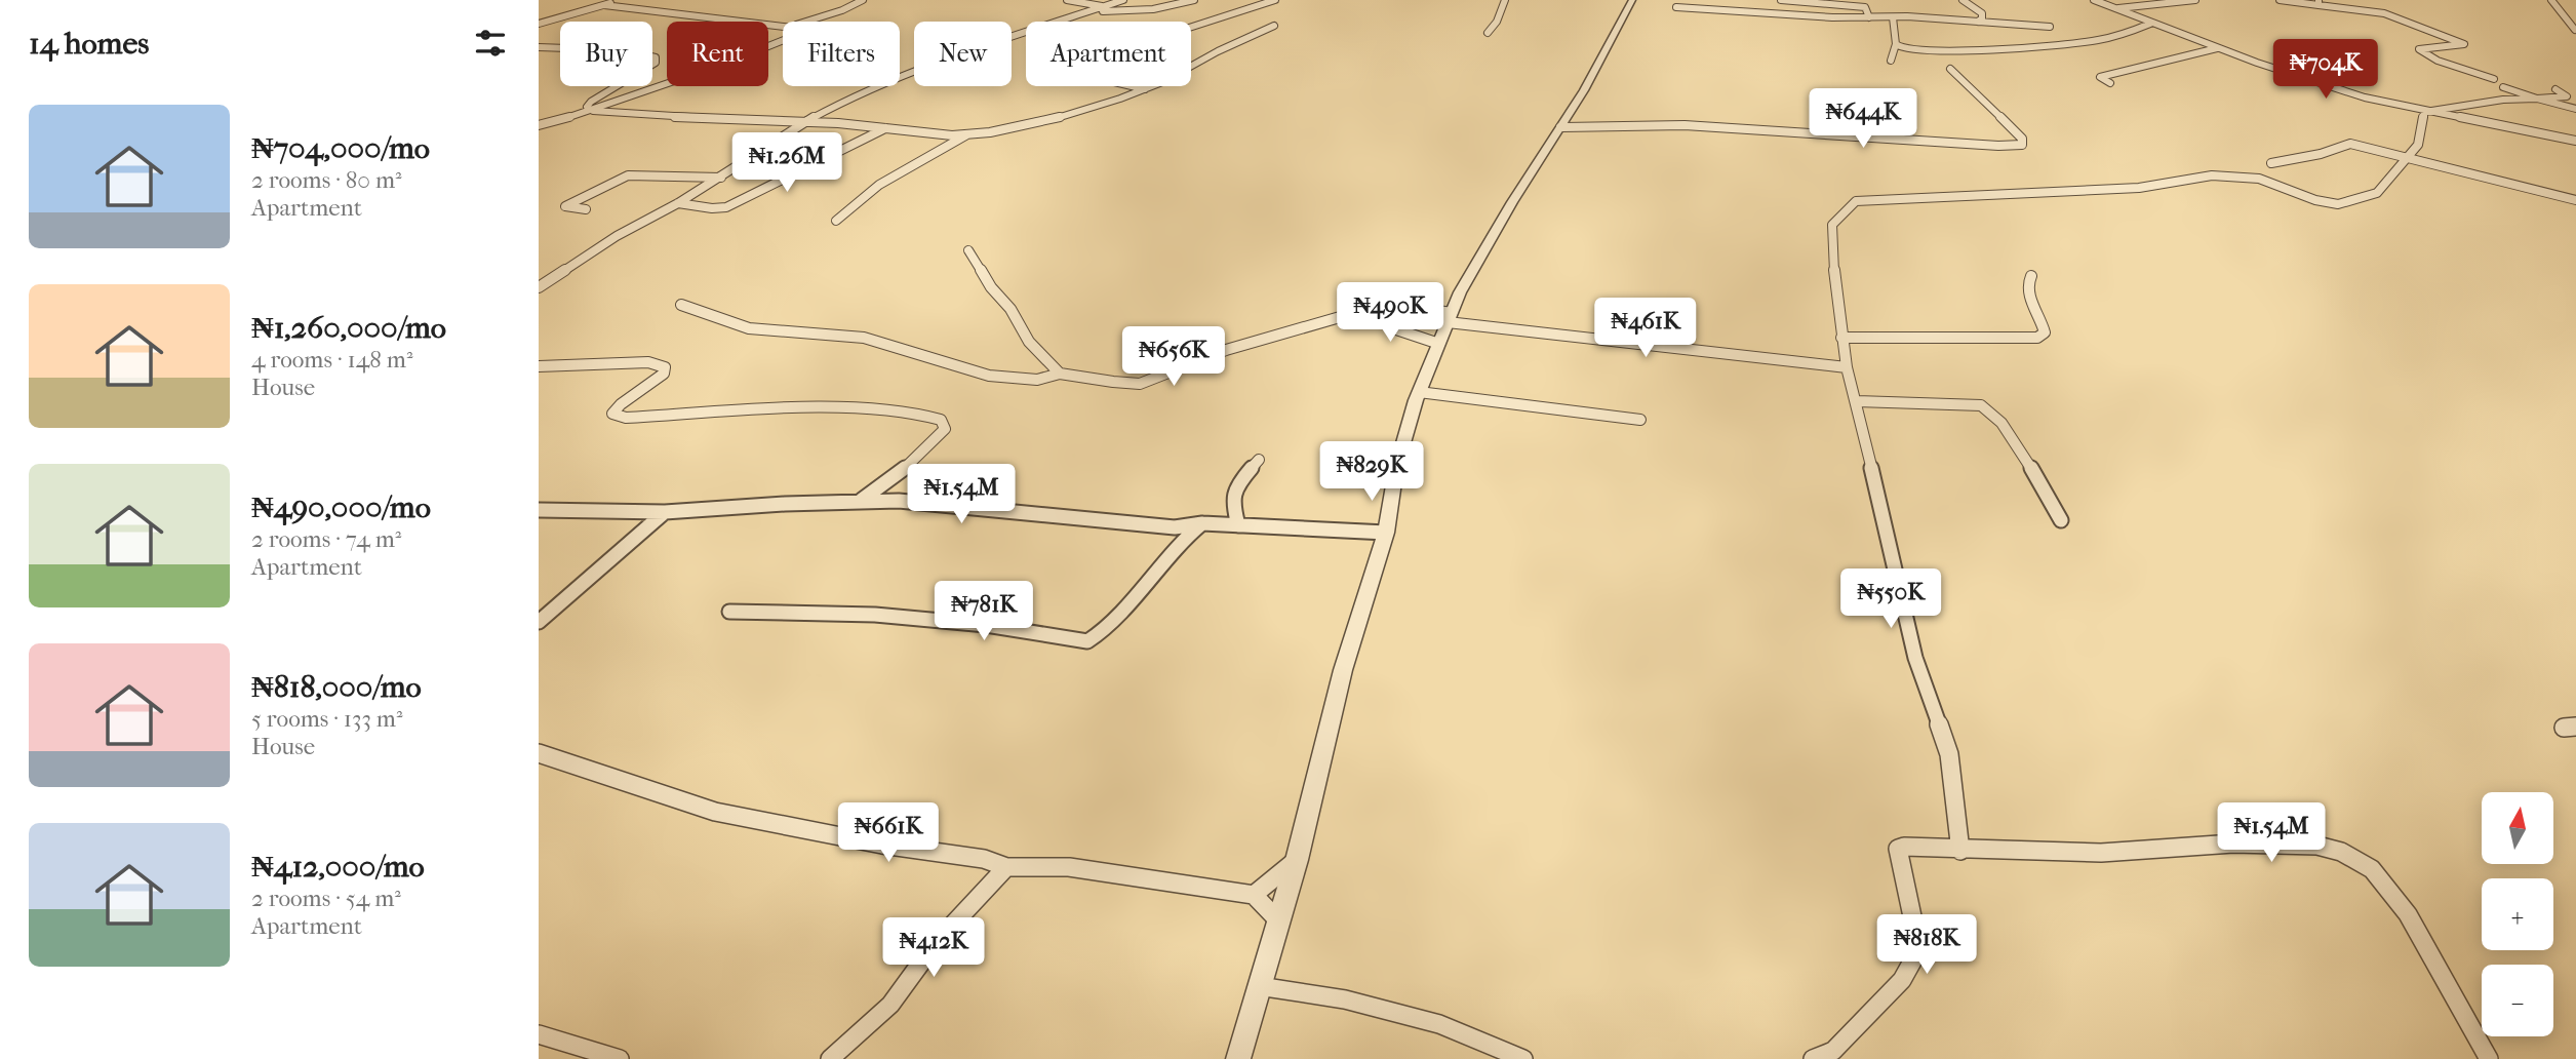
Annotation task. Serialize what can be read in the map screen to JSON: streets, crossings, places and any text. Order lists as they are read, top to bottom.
{
  "north": "top",
  "page": {
    "heading": "14 homes",
    "chip": [
      "Buy",
      "Rent",
      "Filters",
      "New",
      "Apartment"
    ],
    "price": [
      "₦704K",
      "₦644K",
      "₦1.26M",
      "₦490K",
      "₦461K",
      "₦656K",
      "₦829K",
      "₦1.54M",
      "₦550K",
      "₦781K",
      "₦661K",
      "₦1.54M",
      "₦818K",
      "₦412K"
    ],
    "list": [
      {
        "name": "₦704,000/mo",
        "note": "2 rooms · 80 m² · Apartment"
      },
      {
        "name": "₦1,260,000/mo",
        "note": "4 rooms · 148 m² · House"
      },
      {
        "name": "₦490,000/mo",
        "note": "2 rooms · 74 m² · Apartment"
      },
      {
        "name": "₦818,000/mo",
        "note": "5 rooms · 133 m² · House"
      },
      {
        "name": "₦412,000/mo",
        "note": "2 rooms · 54 m² · Apartment"
      }
    ],
    "map_buttons": ["+", "−"]
  }
}
